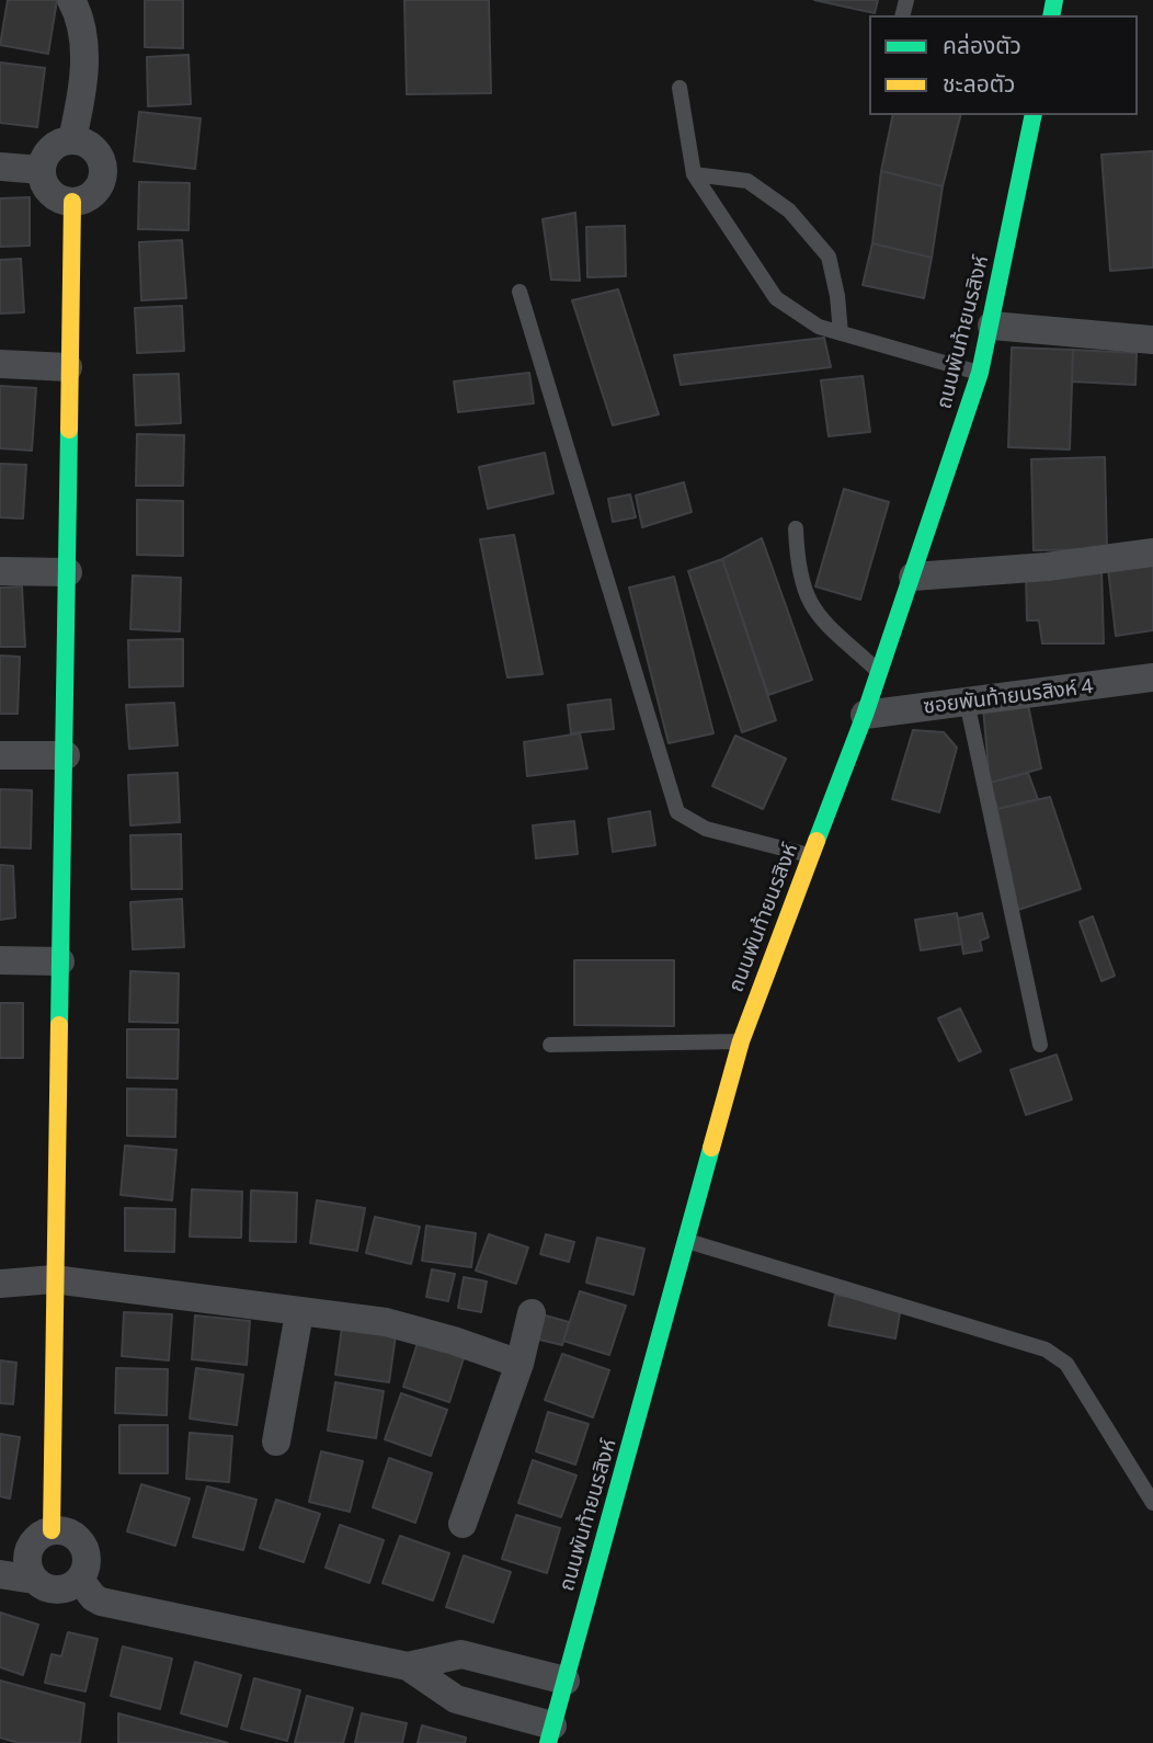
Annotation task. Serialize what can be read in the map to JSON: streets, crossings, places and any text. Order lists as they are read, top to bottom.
{
  "streets": {
    "street": ["ถนนพันท้ายนรสิงห์", "ซอยพันท้ายนรสิงห์ 4"]
  },
  "crossings": [
    ["ถนนพันท้ายนรสิงห์", "ซอยพันท้ายนรสิงห์ 4"]
  ],
  "legend": ["คล่องตัว", "ชะลอตัว"]
}
